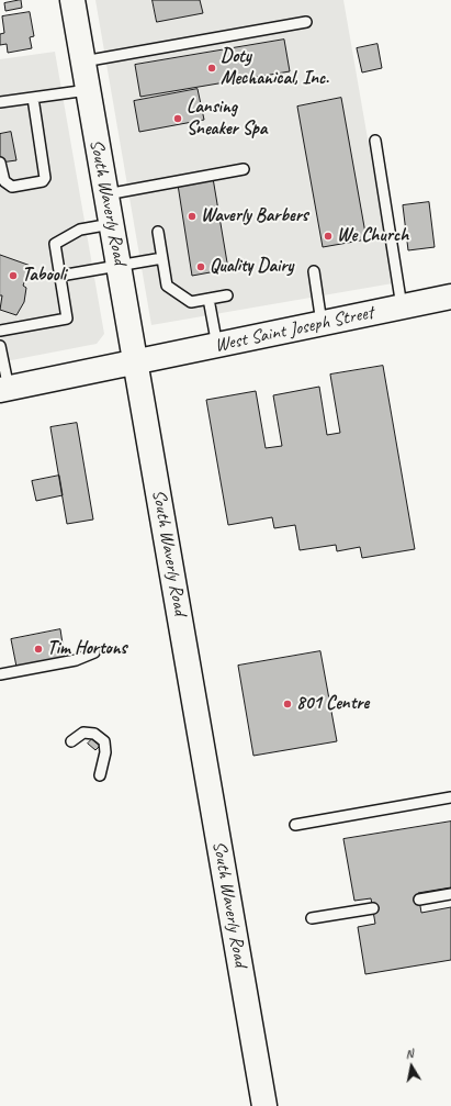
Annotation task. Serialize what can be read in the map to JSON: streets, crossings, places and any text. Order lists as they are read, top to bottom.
{
  "streets": {
    "main road": ["South Waverly Road", "West Saint Joseph Street"]
  },
  "crossings": [
    ["South Waverly Road", "West Saint Joseph Street"]
  ],
  "places": [
    "Doty Mechanical, Inc.",
    "Lansing Sneaker Spa",
    "Waverly Barbers",
    "We Church",
    "Quality Dairy",
    "Tabooli",
    "Tim Hortons",
    "801 Centre"
  ],
  "north": "top"
}
